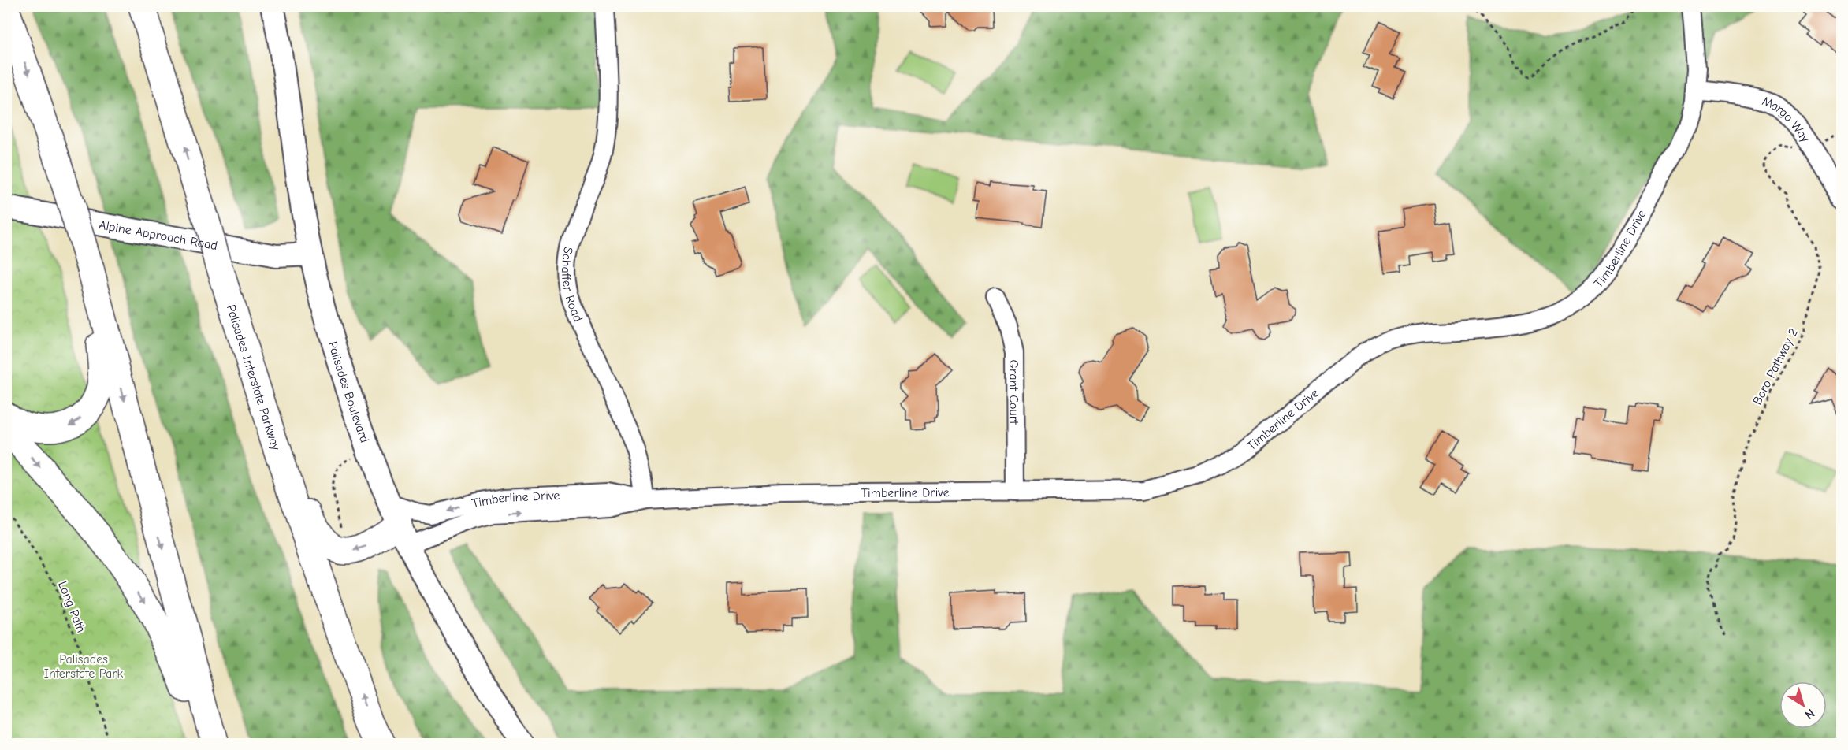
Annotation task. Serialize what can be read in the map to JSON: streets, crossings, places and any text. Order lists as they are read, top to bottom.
{
  "streets": {
    "highway": ["Palisades Interstate Parkway"],
    "main road": ["Alpine Approach Road", "Palisades Boulevard"],
    "street": [
      "Margo Way",
      "Timberline Drive",
      "Schaffer Road",
      "Grant Court"
    ],
    "path": ["Boro Pathway 2", "Long Path"]
  },
  "crossings": [
    ["Margo Way", "Timberline Drive"],
    ["Margo Way", "Boro Pathway 2"],
    ["Alpine Approach Road", "Palisades Boulevard"],
    ["Timberline Drive", "Schaffer Road"],
    ["Timberline Drive", "Palisades Boulevard"],
    ["Timberline Drive", "Grant Court"]
  ],
  "parks": ["Palisades Interstate Park"],
  "north": "bottom right"
}
